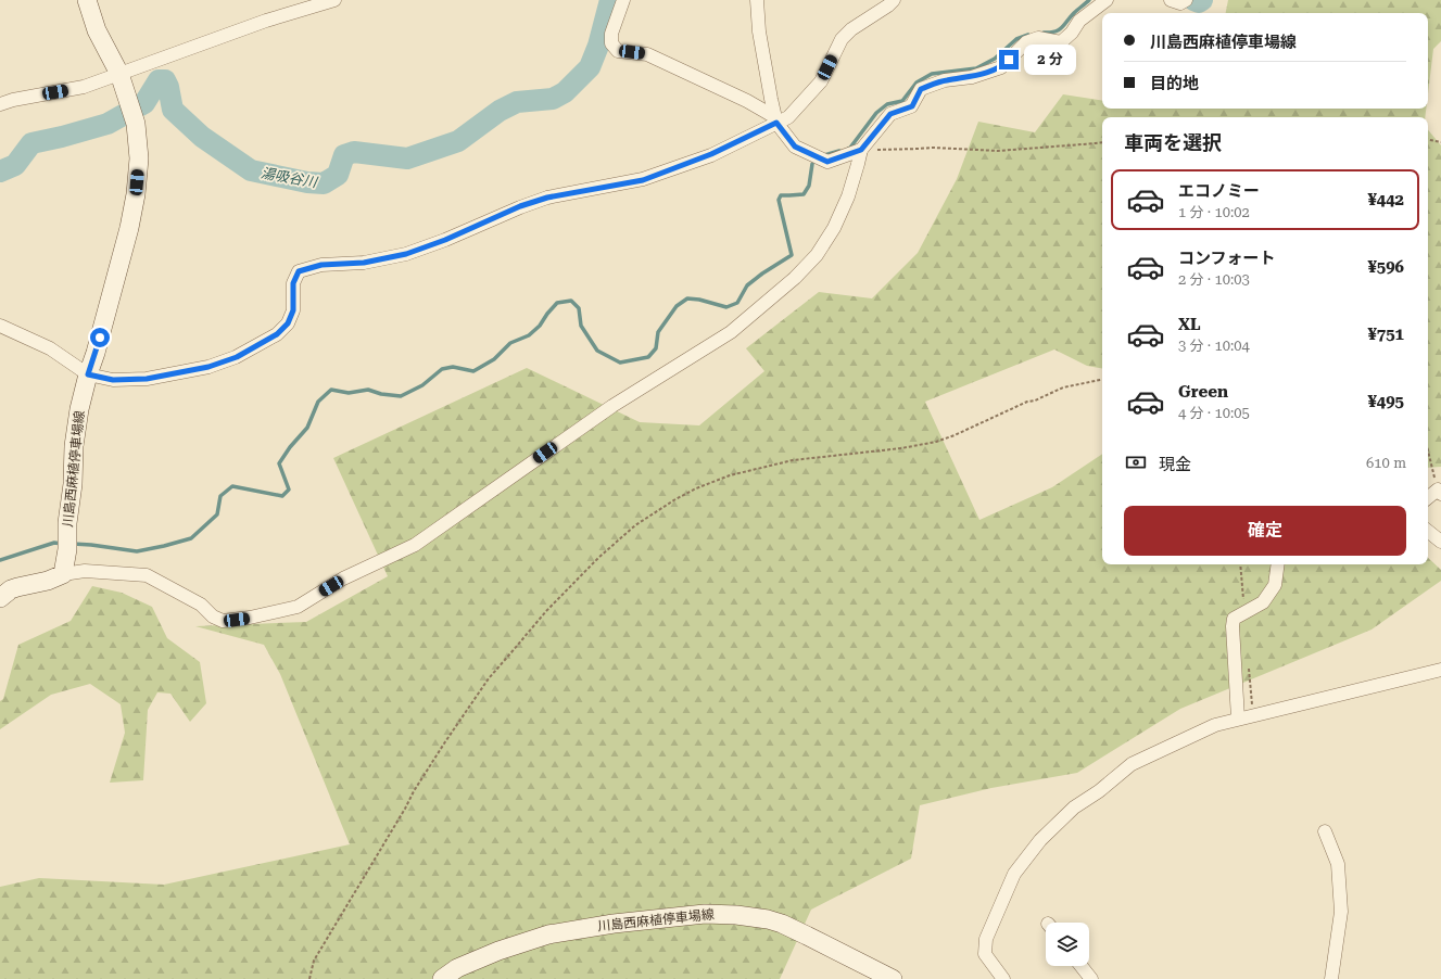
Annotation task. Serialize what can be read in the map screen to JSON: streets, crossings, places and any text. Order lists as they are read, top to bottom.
{
  "streets": {
    "main road": ["川島西麻植停車場線"]
  },
  "water": ["湯吸谷川"],
  "page": {
    "banner": ["川島西麻植停車場線", "目的地"],
    "bubble": "2 分",
    "heading": "車両を選択",
    "list": [
      {
        "name": "エコノミー",
        "note": "1 分 · 10:02",
        "value": "¥442"
      },
      {
        "name": "コンフォート",
        "note": "2 分 · 10:03",
        "value": "¥596"
      },
      {
        "name": "XL",
        "note": "3 分 · 10:04",
        "value": "¥751"
      },
      {
        "name": "Green",
        "note": "4 分 · 10:05",
        "value": "¥495"
      }
    ],
    "pay": ["現金", "610 m"],
    "buttons": "確定"
  }
}
